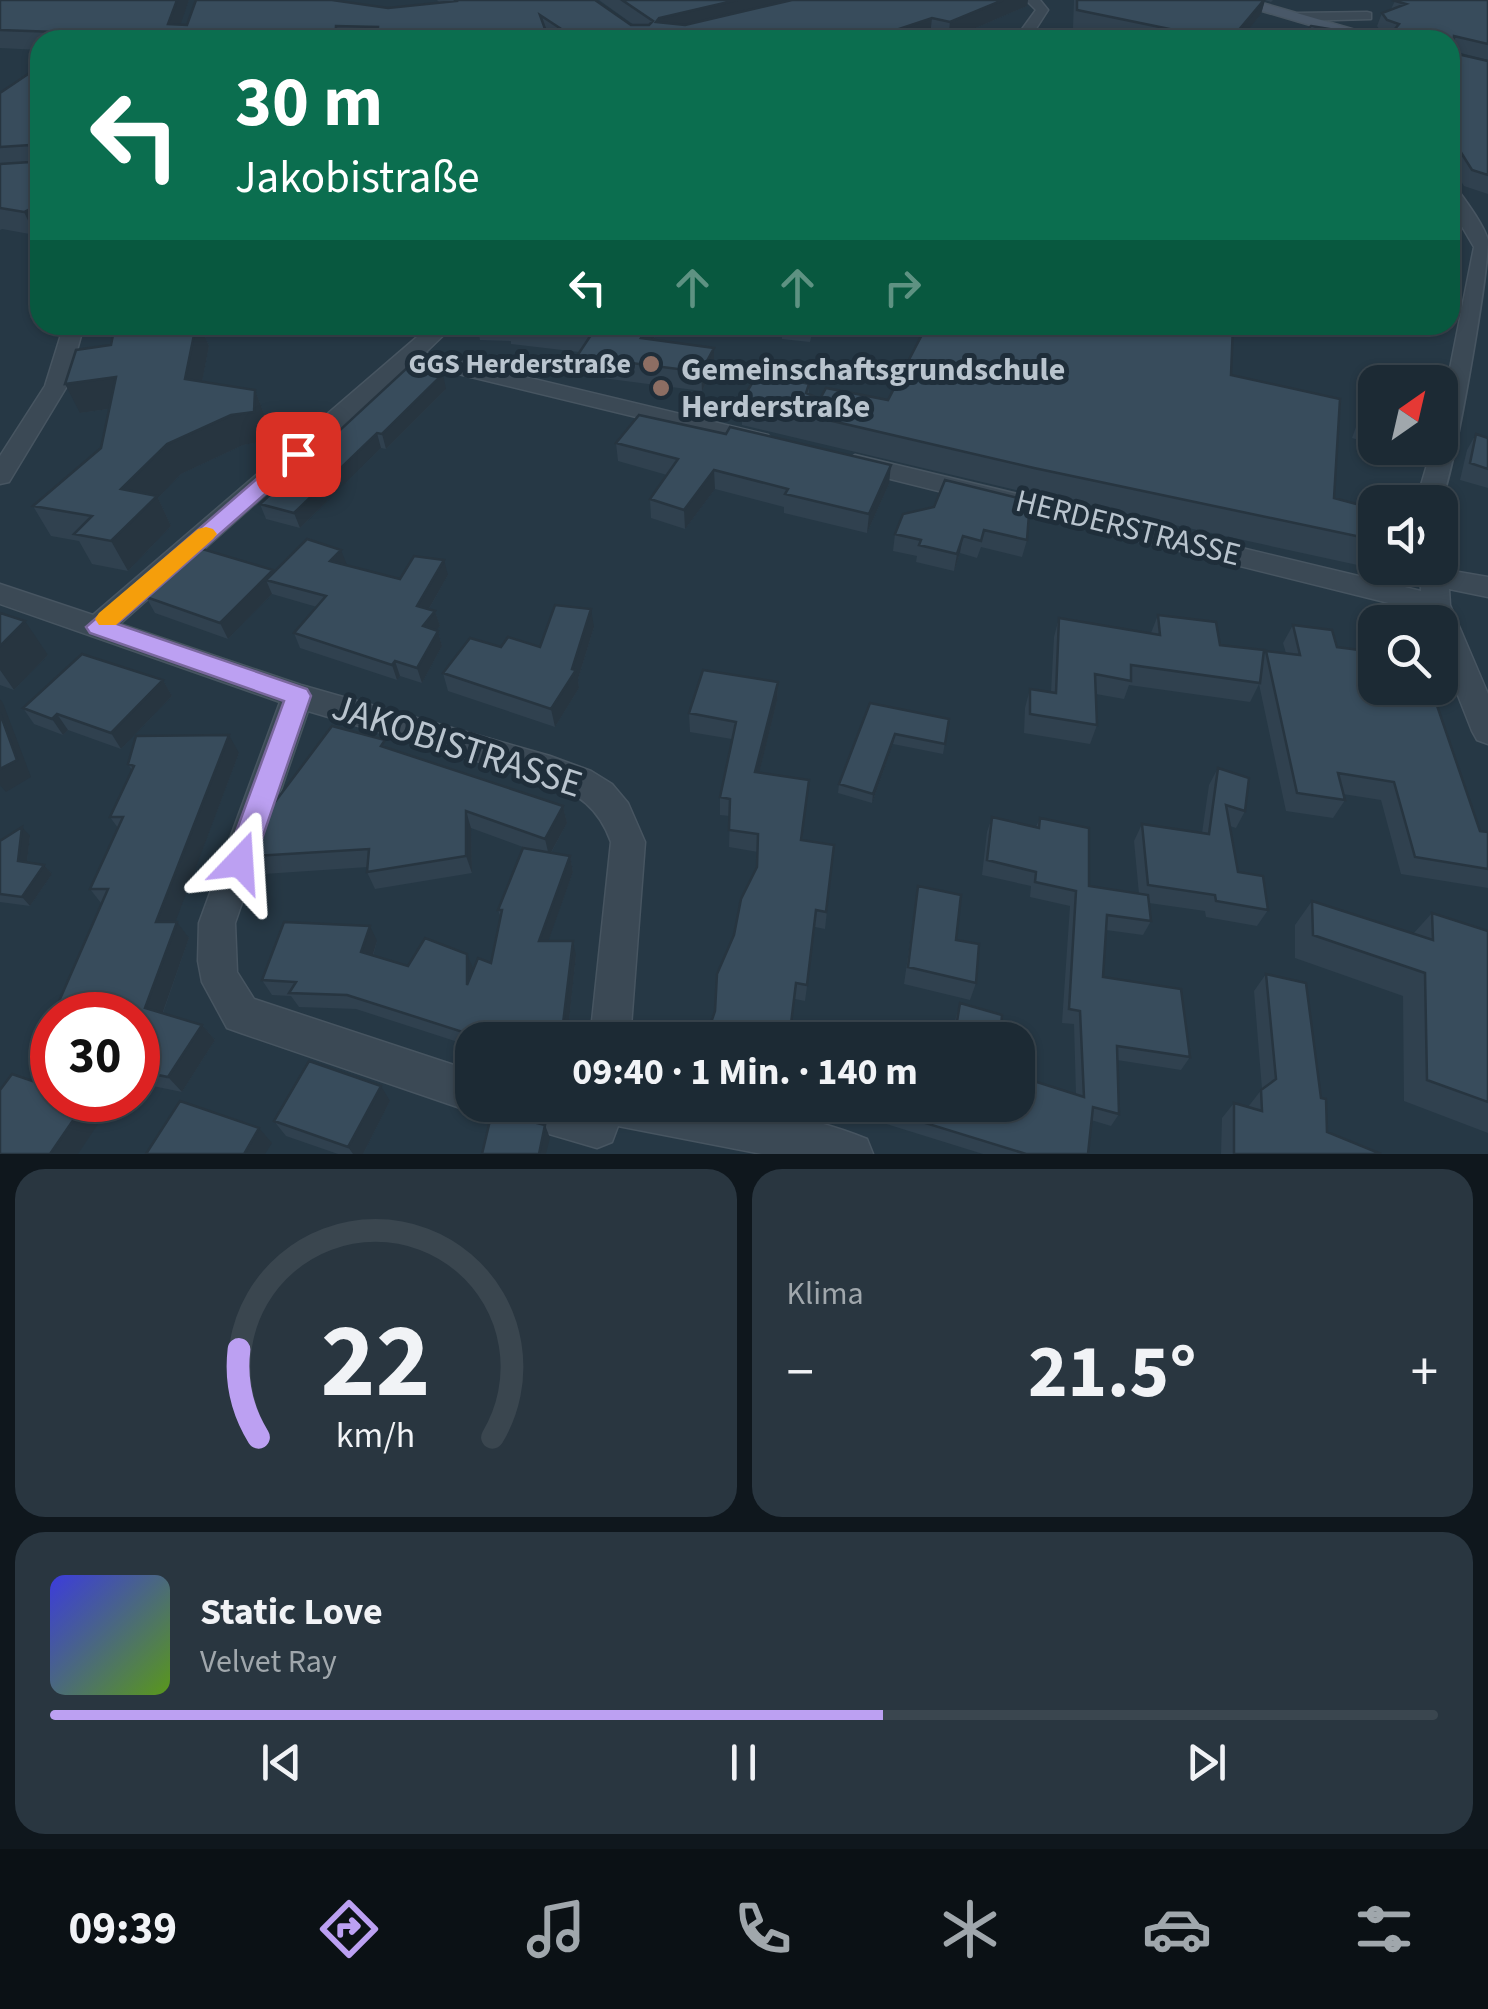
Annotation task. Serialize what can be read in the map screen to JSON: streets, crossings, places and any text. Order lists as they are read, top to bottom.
{
  "streets": {
    "street": ["HERDERSTRASSE", "JAKOBISTRASSE"]
  },
  "places": ["GGS Herderstraße", "Gemeinschaftsgrundschule Herderstraße"],
  "north": "top right",
  "page": {
    "turn": ["30 m", "Jakobistraße"],
    "limit": "30",
    "trip": "09:40 · 1 Min. · 140 m",
    "tile": "Klima",
    "heat": ["−", "21.5°", "+"],
    "song": ["Static Love", "Velvet Ray"],
    "tabs": "09:39",
    "gauge": ["22", "km/h"]
  }
}
